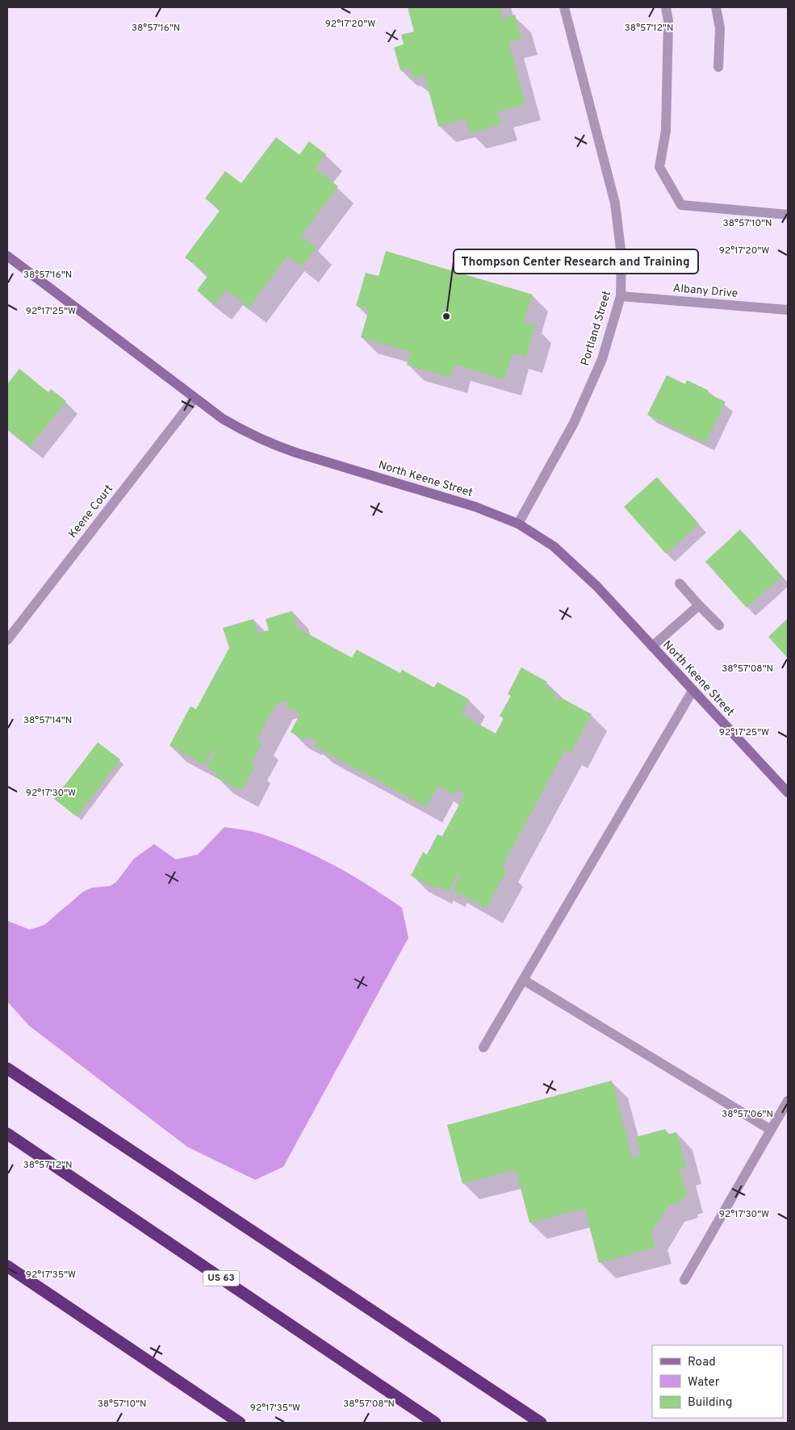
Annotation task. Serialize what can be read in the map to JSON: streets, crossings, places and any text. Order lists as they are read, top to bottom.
{
  "streets": {
    "highway": ["US 63"],
    "street": [
      "Albany Drive",
      "Portland Street",
      "North Keene Street",
      "Keene Court"
    ]
  },
  "crossings": [
    ["Albany Drive", "Portland Street"],
    ["Portland Street", "North Keene Street"],
    ["North Keene Street", "Keene Court"]
  ],
  "places": ["Thompson Center Research and Training"],
  "legend": ["Road", "Water", "Building"],
  "coordinates": [
    "92°17'20\"W",
    "38°57'16\"N",
    "38°57'12\"N",
    "38°57'10\"N",
    "92°17'25\"W",
    "38°57'08\"N",
    "38°57'14\"N",
    "92°17'30\"W",
    "38°57'06\"N",
    "92°17'35\"W"
  ]
}
